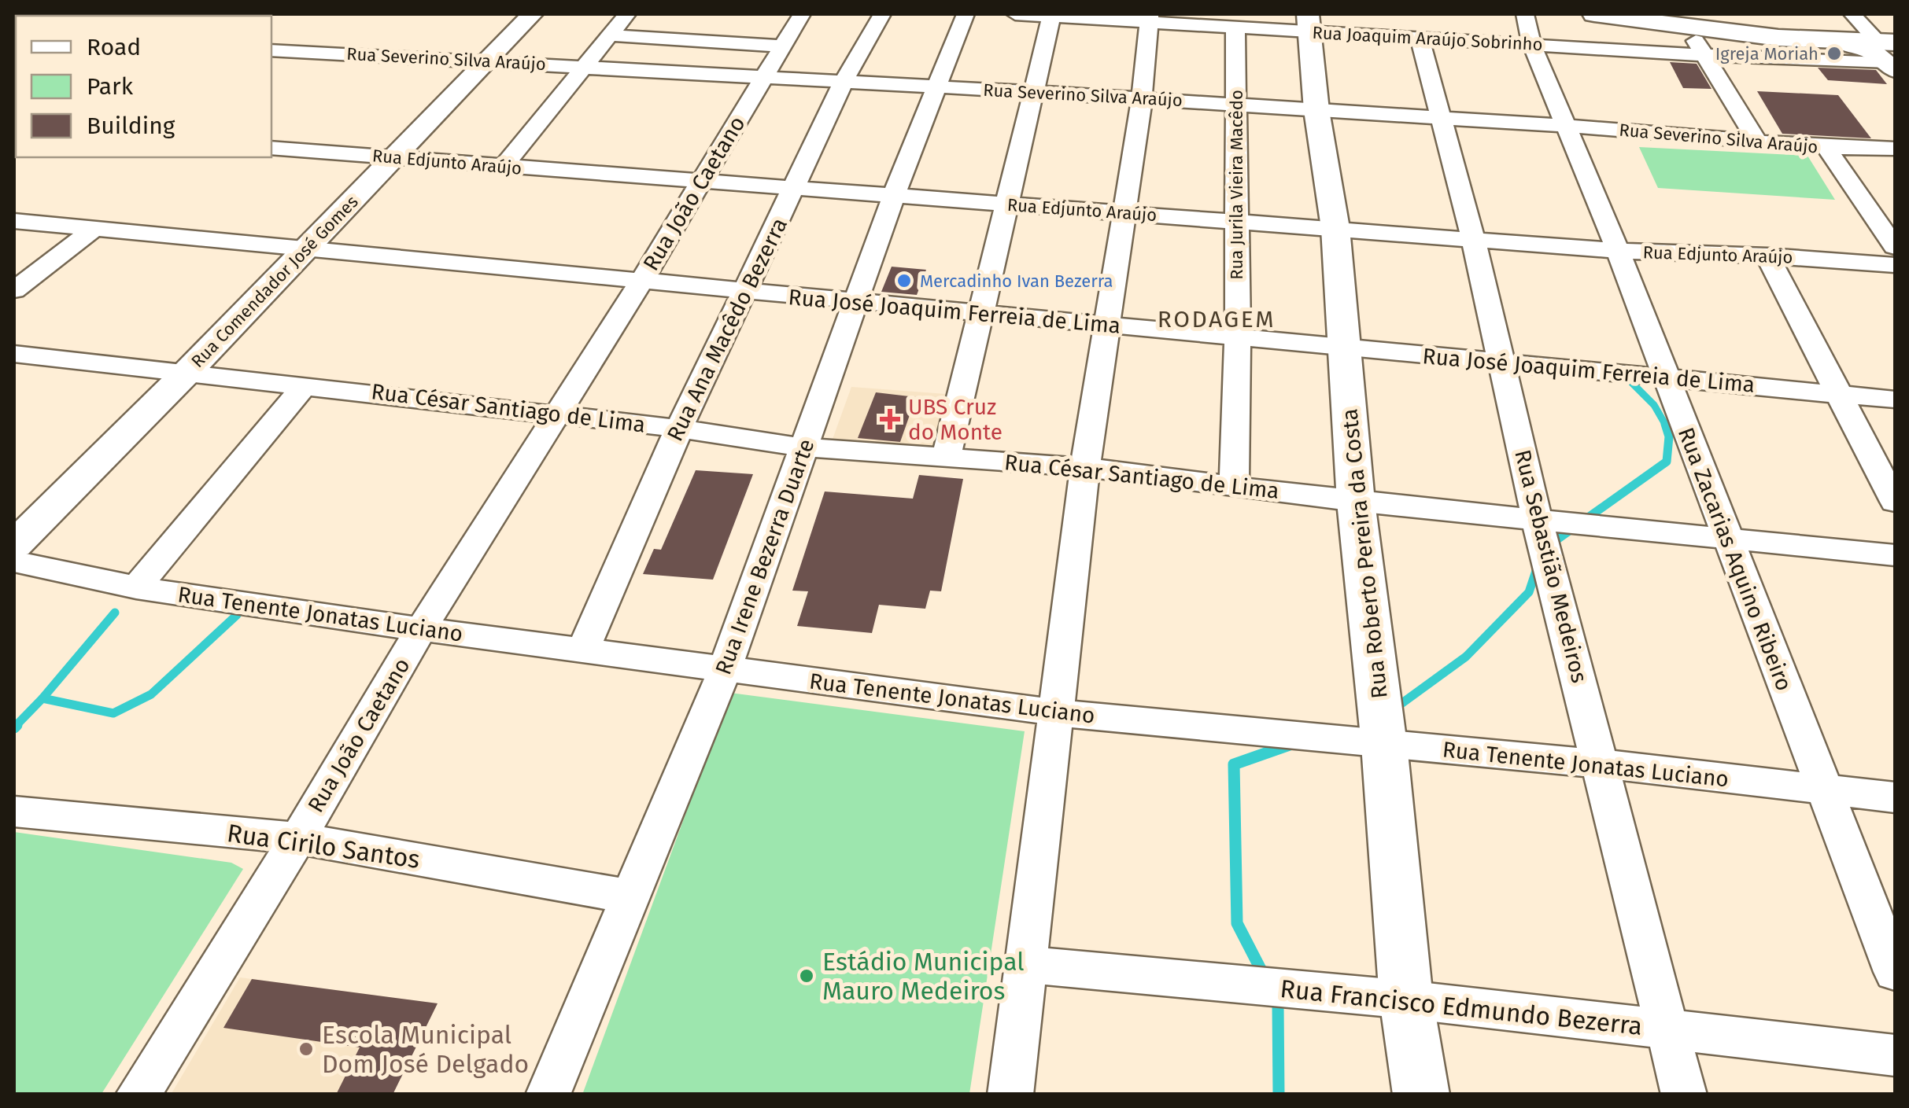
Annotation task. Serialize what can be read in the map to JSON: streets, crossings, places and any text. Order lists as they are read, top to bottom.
{
  "streets": {
    "street": [
      "Rua Joaquim Araújo Sobrinho",
      "Rua Severino Silva Araújo",
      "Rua Edjunto Araújo",
      "Rua Jurila Vieira Macêdo",
      "Rua João Caetano",
      "Rua Comendador José Gomes",
      "Rua José Joaquim Ferreia de Lima",
      "Rua Ana Macêdo Bezerra",
      "Rua César Santiago de Lima",
      "Rua Roberto Pereira da Costa",
      "Rua Irene Bezerra Duarte",
      "Rua Zacarias Aquino Ribeiro",
      "Rua Sebastião Medeiros",
      "Rua Tenente Jonatas Luciano",
      "Rua Cirilo Santos",
      "Rua Francisco Edmundo Bezerra"
    ]
  },
  "crossings": [
    ["Rua Joaquim Araújo Sobrinho", "Rua Jurila Vieira Macêdo"],
    ["Rua Joaquim Araújo Sobrinho", "Rua Roberto Pereira da Costa"],
    ["Rua Joaquim Araújo Sobrinho", "Rua Zacarias Aquino Ribeiro"],
    ["Rua Joaquim Araújo Sobrinho", "Rua Sebastião Medeiros"],
    ["Rua Severino Silva Araújo", "Rua Jurila Vieira Macêdo"],
    ["Rua Severino Silva Araújo", "Rua João Caetano"],
    ["Rua Severino Silva Araújo", "Rua Comendador José Gomes"],
    ["Rua Severino Silva Araújo", "Rua Ana Macêdo Bezerra"],
    ["Rua Severino Silva Araújo", "Rua Roberto Pereira da Costa"],
    ["Rua Severino Silva Araújo", "Rua Irene Bezerra Duarte"],
    ["Rua Severino Silva Araújo", "Rua Zacarias Aquino Ribeiro"],
    ["Rua Severino Silva Araújo", "Rua Sebastião Medeiros"],
    ["Rua Edjunto Araújo", "Rua Jurila Vieira Macêdo"],
    ["Rua Edjunto Araújo", "Rua João Caetano"],
    ["Rua Edjunto Araújo", "Rua Comendador José Gomes"],
    ["Rua Edjunto Araújo", "Rua Ana Macêdo Bezerra"],
    ["Rua Edjunto Araújo", "Rua Roberto Pereira da Costa"],
    ["Rua Edjunto Araújo", "Rua Irene Bezerra Duarte"],
    ["Rua Edjunto Araújo", "Rua Zacarias Aquino Ribeiro"],
    ["Rua Edjunto Araújo", "Rua Sebastião Medeiros"],
    ["Rua Jurila Vieira Macêdo", "Rua José Joaquim Ferreia de Lima"],
    ["Rua Jurila Vieira Macêdo", "Rua César Santiago de Lima"],
    ["Rua João Caetano", "Rua José Joaquim Ferreia de Lima"],
    ["Rua João Caetano", "Rua César Santiago de Lima"],
    ["Rua João Caetano", "Rua Tenente Jonatas Luciano"],
    ["Rua João Caetano", "Rua Cirilo Santos"],
    ["Rua Comendador José Gomes", "Rua José Joaquim Ferreia de Lima"],
    ["Rua Comendador José Gomes", "Rua César Santiago de Lima"],
    ["Rua José Joaquim Ferreia de Lima", "Rua Ana Macêdo Bezerra"],
    ["Rua José Joaquim Ferreia de Lima", "Rua Roberto Pereira da Costa"],
    ["Rua José Joaquim Ferreia de Lima", "Rua Irene Bezerra Duarte"],
    ["Rua José Joaquim Ferreia de Lima", "Rua Zacarias Aquino Ribeiro"],
    ["Rua José Joaquim Ferreia de Lima", "Rua Sebastião Medeiros"],
    ["Rua Ana Macêdo Bezerra", "Rua César Santiago de Lima"],
    ["Rua Ana Macêdo Bezerra", "Rua Tenente Jonatas Luciano"],
    ["Rua César Santiago de Lima", "Rua Roberto Pereira da Costa"],
    ["Rua César Santiago de Lima", "Rua Irene Bezerra Duarte"],
    ["Rua César Santiago de Lima", "Rua Zacarias Aquino Ribeiro"],
    ["Rua César Santiago de Lima", "Rua Sebastião Medeiros"],
    ["Rua Roberto Pereira da Costa", "Rua Tenente Jonatas Luciano"],
    ["Rua Roberto Pereira da Costa", "Rua Francisco Edmundo Bezerra"],
    ["Rua Irene Bezerra Duarte", "Rua Tenente Jonatas Luciano"],
    ["Rua Irene Bezerra Duarte", "Rua Cirilo Santos"],
    ["Rua Zacarias Aquino Ribeiro", "Rua Tenente Jonatas Luciano"],
    ["Rua Sebastião Medeiros", "Rua Tenente Jonatas Luciano"],
    ["Rua Sebastião Medeiros", "Rua Francisco Edmundo Bezerra"]
  ],
  "districts": ["RODAGEM"],
  "places": {
    "other": [
      "Igreja Moriah",
      "Mercadinho Ivan Bezerra",
      "Estádio Municipal Mauro Medeiros",
      "Escola Municipal Dom José Delgado"
    ],
    "health": ["UBS Cruz do Monte"]
  },
  "legend": ["Road", "Park", "Building"]
}
